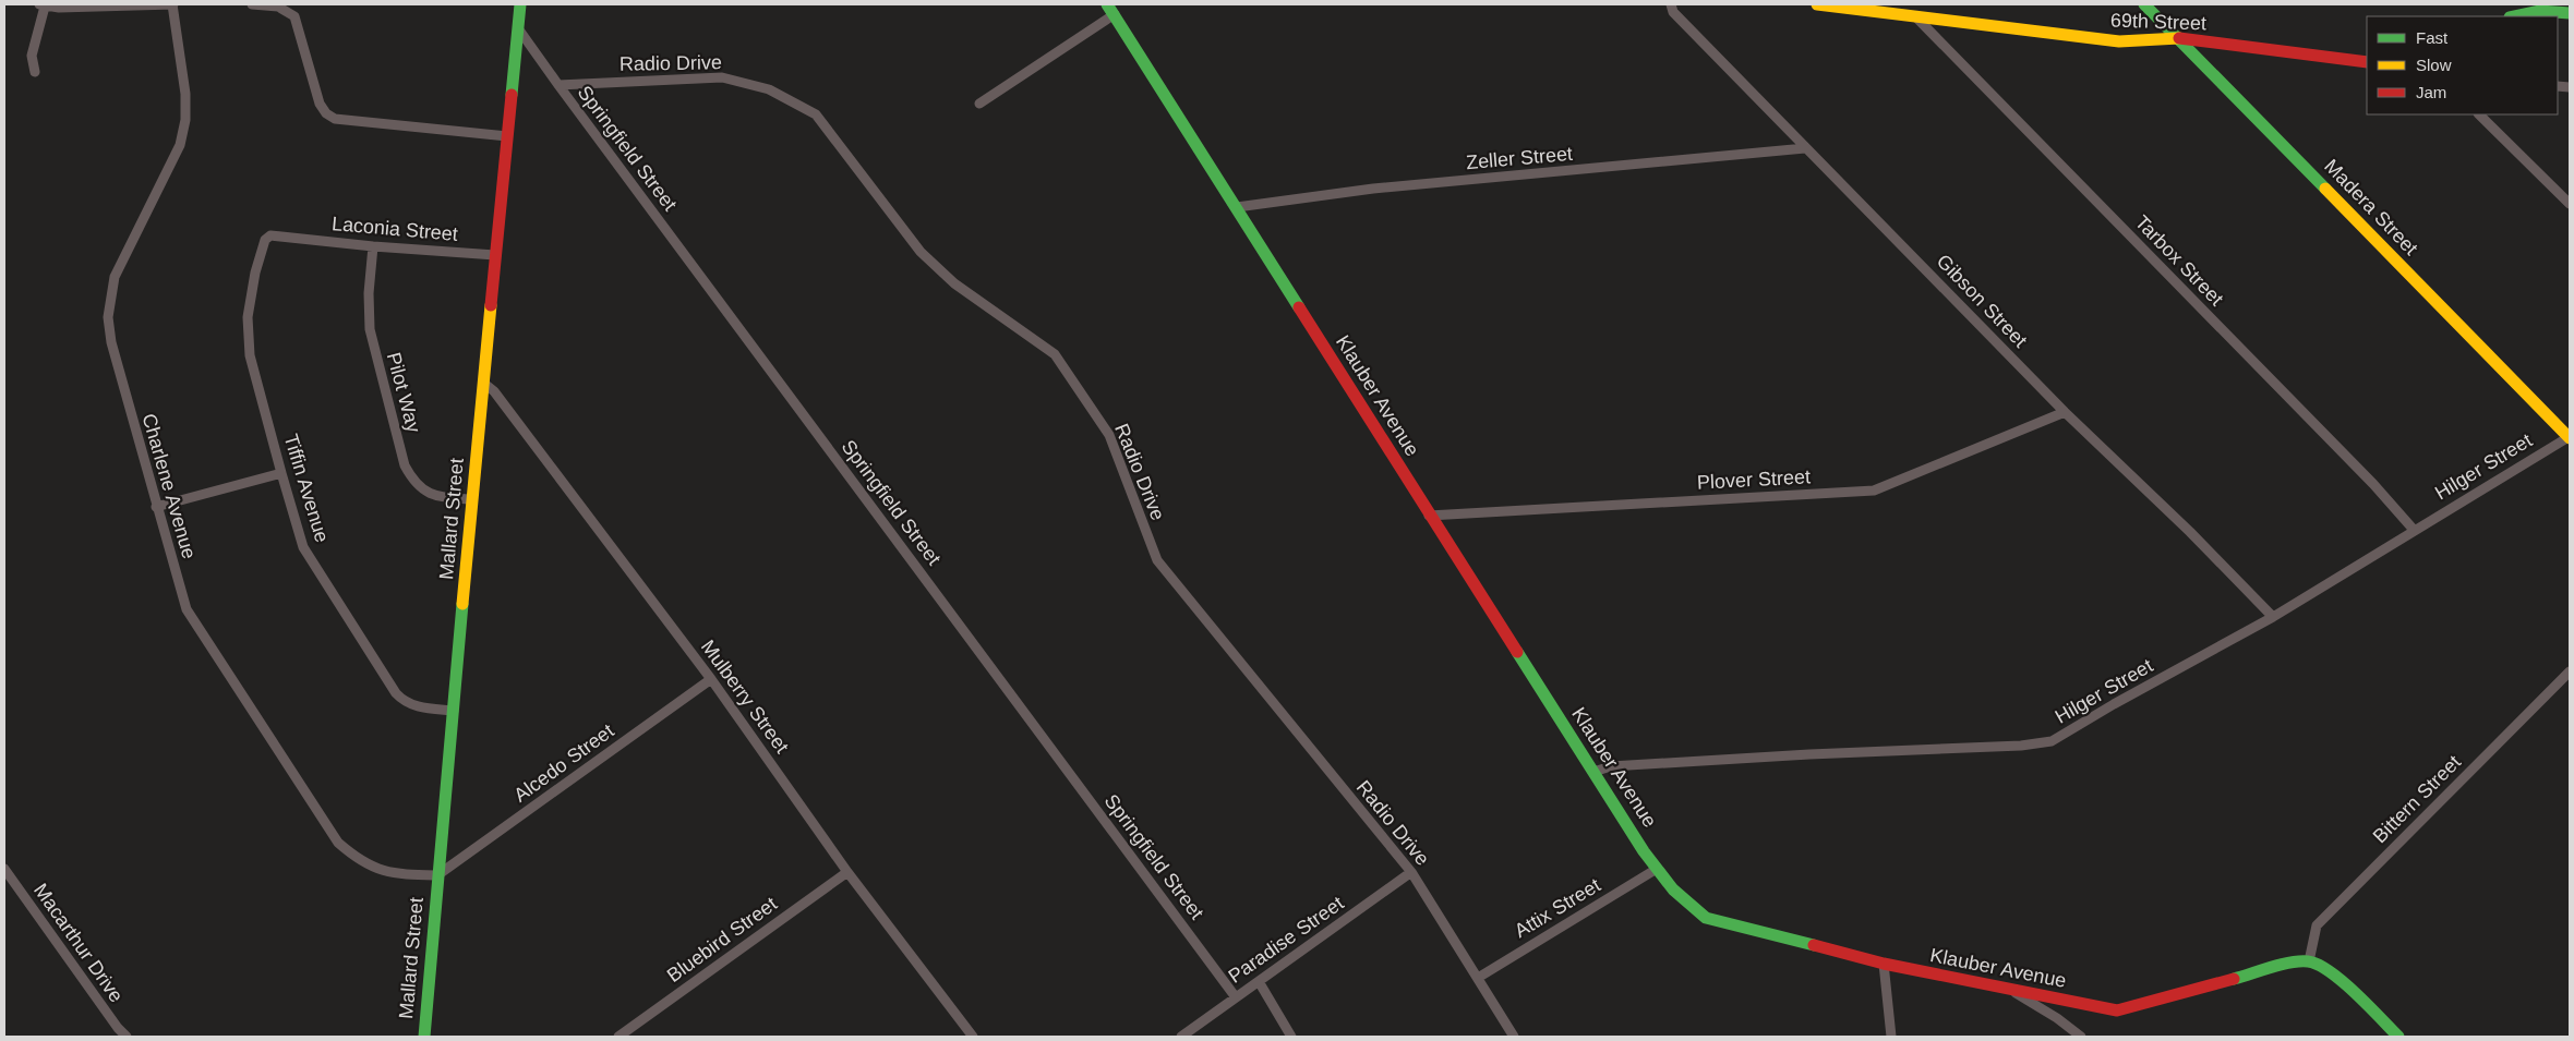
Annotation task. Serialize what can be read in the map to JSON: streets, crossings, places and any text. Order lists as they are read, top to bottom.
{
  "streets": {
    "street": [
      "69th Street",
      "Radio Drive",
      "Springfield Street",
      "Zeller Street",
      "Madera Street",
      "Laconia Street",
      "Tarbox Street",
      "Gibson Street",
      "Pilot Way",
      "Klauber Avenue",
      "Hilger Street",
      "Plover Street",
      "Charlene Avenue",
      "Tiffin Avenue",
      "Mallard Street",
      "Mulberry Street",
      "Alcedo Street",
      "Bittern Street",
      "Attix Street",
      "Bluebird Street",
      "Paradise Street",
      "Macarthur Drive"
    ]
  },
  "crossings": [
    ["69th Street", "Madera Street"],
    ["69th Street", "Tarbox Street"],
    ["Radio Drive", "Springfield Street"],
    ["Radio Drive", "Attix Street"],
    ["Radio Drive", "Paradise Street"],
    ["Springfield Street", "Mallard Street"],
    ["Springfield Street", "Paradise Street"],
    ["Zeller Street", "Gibson Street"],
    ["Zeller Street", "Klauber Avenue"],
    ["Madera Street", "Hilger Street"],
    ["Laconia Street", "Pilot Way"],
    ["Laconia Street", "Tiffin Avenue"],
    ["Laconia Street", "Mallard Street"],
    ["Tarbox Street", "Hilger Street"],
    ["Gibson Street", "Hilger Street"],
    ["Gibson Street", "Plover Street"],
    ["Pilot Way", "Mallard Street"],
    ["Klauber Avenue", "Hilger Street"],
    ["Klauber Avenue", "Plover Street"],
    ["Klauber Avenue", "Bittern Street"],
    ["Klauber Avenue", "Attix Street"],
    ["Charlene Avenue", "Mallard Street"],
    ["Charlene Avenue", "Alcedo Street"],
    ["Tiffin Avenue", "Mallard Street"],
    ["Mallard Street", "Mulberry Street"],
    ["Mallard Street", "Alcedo Street"],
    ["Mulberry Street", "Alcedo Street"],
    ["Mulberry Street", "Bluebird Street"]
  ],
  "legend": ["Fast", "Slow", "Jam"]
}
